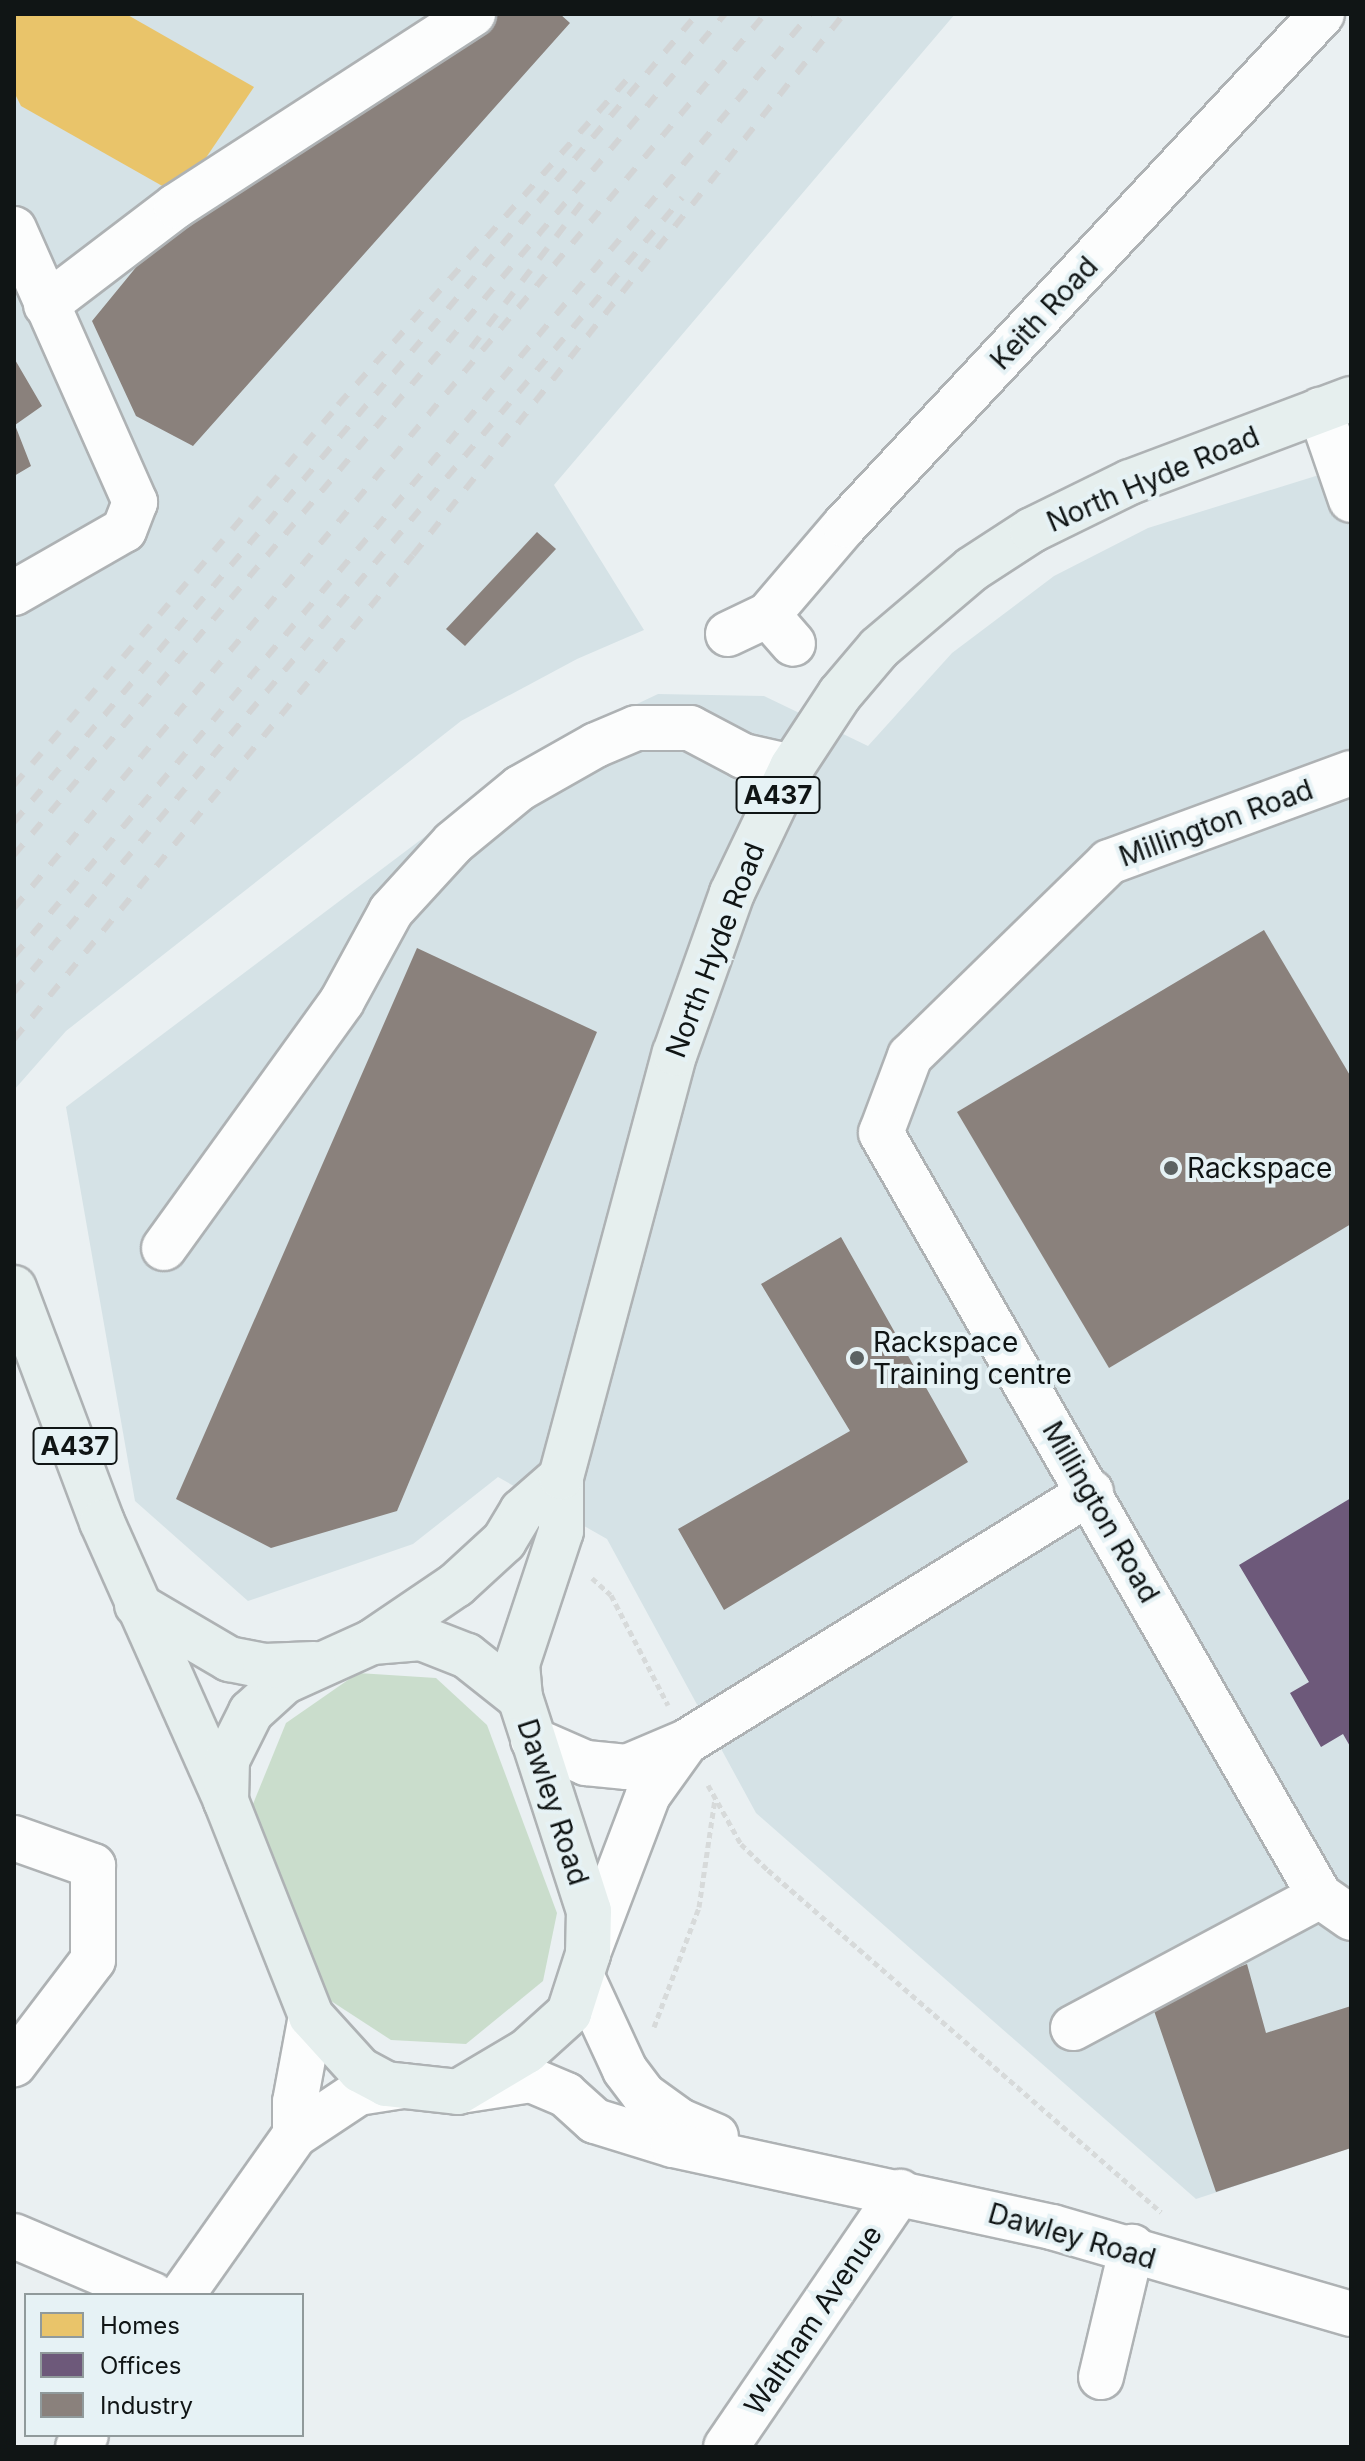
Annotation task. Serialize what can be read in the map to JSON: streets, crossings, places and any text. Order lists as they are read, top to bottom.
{
  "streets": {
    "main road": ["North Hyde Road", "A437", "Dawley Road"],
    "street": ["Keith Road", "Millington Road", "Waltham Avenue"]
  },
  "crossings": [
    ["North Hyde Road", "Dawley Road"],
    ["Dawley Road", "Waltham Avenue"]
  ],
  "places": ["Rackspace", "Rackspace Training centre"],
  "legend": ["Homes", "Offices", "Industry"]
}
